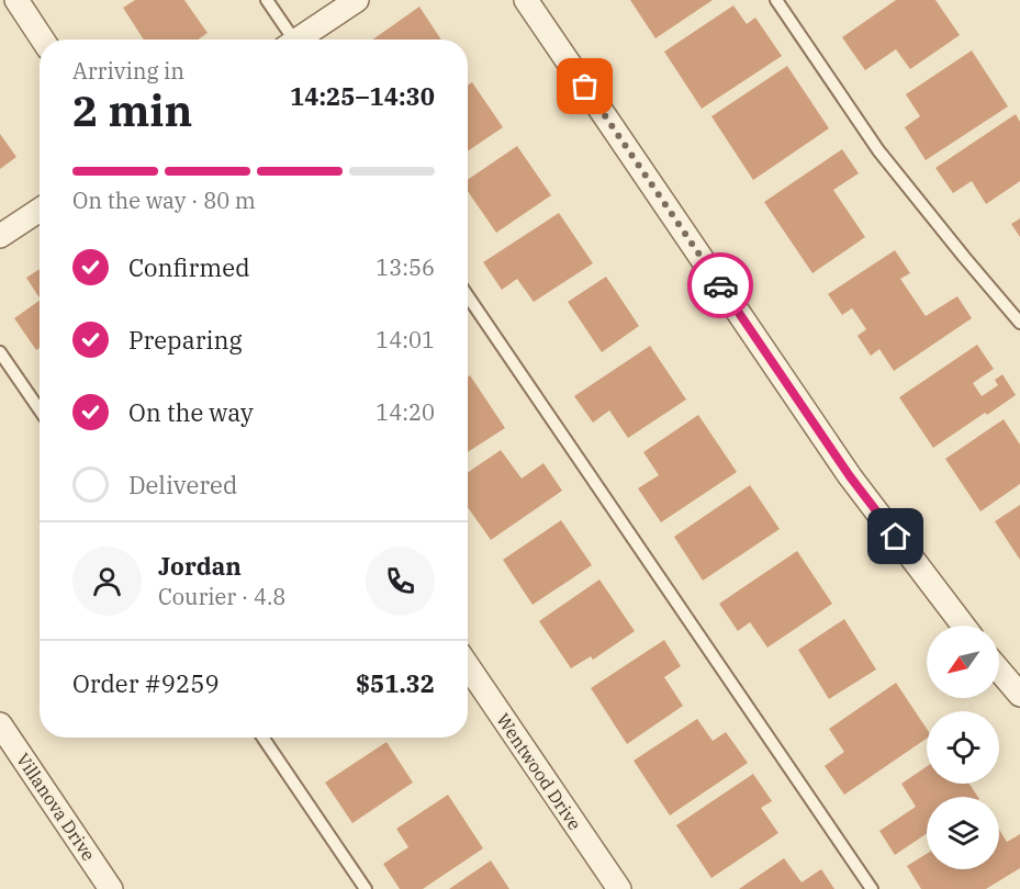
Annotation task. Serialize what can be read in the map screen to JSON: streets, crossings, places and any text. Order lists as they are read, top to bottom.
{
  "streets": {
    "street": ["Wentwood Drive", "Villanova Drive"]
  },
  "north": "bottom left",
  "page": {
    "heading": ["2 min", "Arriving in", "14:25–14:30"],
    "panel": [
      "Jordan",
      "Courier · 4.8",
      "Order #9259",
      "$51.32"
    ],
    "bar": "On the way · 80 m",
    "list": [
      ["Confirmed", "13:56"],
      ["Preparing", "14:01"],
      ["On the way", "14:20"],
      "Delivered"
    ]
  }
}
